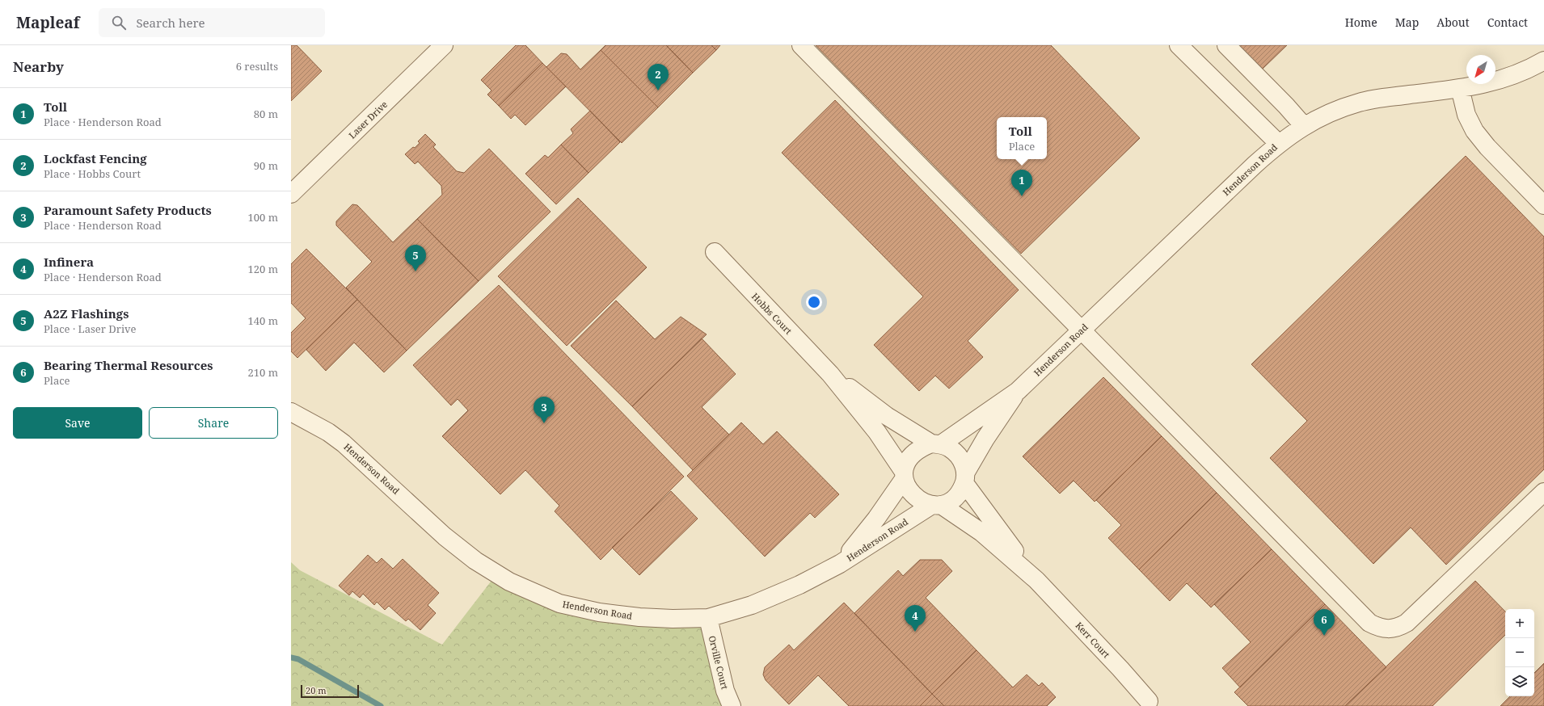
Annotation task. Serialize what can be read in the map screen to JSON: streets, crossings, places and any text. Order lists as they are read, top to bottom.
{
  "streets": {
    "street": [
      "Laser Drive",
      "Henderson Road",
      "Hobbs Court",
      "Kerr Court",
      "Orville Court"
    ]
  },
  "crossings": [
    ["Henderson Road", "Hobbs Court"],
    ["Henderson Road", "Kerr Court"],
    ["Henderson Road", "Orville Court"],
    ["Hobbs Court", "Kerr Court"]
  ],
  "scale_bar": "20 m",
  "north": "bottom left",
  "page": {
    "header": "Mapleaf",
    "search": "Search here",
    "nav": [
      "Home",
      "Map",
      "About",
      "Contact"
    ],
    "heading": ["Nearby", "6 results"],
    "pins": [
      "2",
      "1",
      "5",
      "3",
      "4",
      "6"
    ],
    "list": [
      {
        "mark": "1",
        "name": "Toll",
        "note": "Place · Henderson Road",
        "value": "80 m"
      },
      {
        "mark": "2",
        "name": "Lockfast Fencing",
        "note": "Place · Hobbs Court",
        "value": "90 m"
      },
      {
        "mark": "3",
        "name": "Paramount Safety Products",
        "note": "Place · Henderson Road",
        "value": "100 m"
      },
      {
        "mark": "4",
        "name": "Infinera",
        "note": "Place · Henderson Road",
        "value": "120 m"
      },
      {
        "mark": "5",
        "name": "A2Z Flashings",
        "note": "Place · Laser Drive",
        "value": "140 m"
      },
      {
        "mark": "6",
        "name": "Bearing Thermal Resources",
        "note": "Place",
        "value": "210 m"
      }
    ],
    "popup": ["Toll", "Place"],
    "buttons": ["Save", "Share"],
    "map_buttons": ["+", "−"],
    "scale": "20 m"
  }
}
